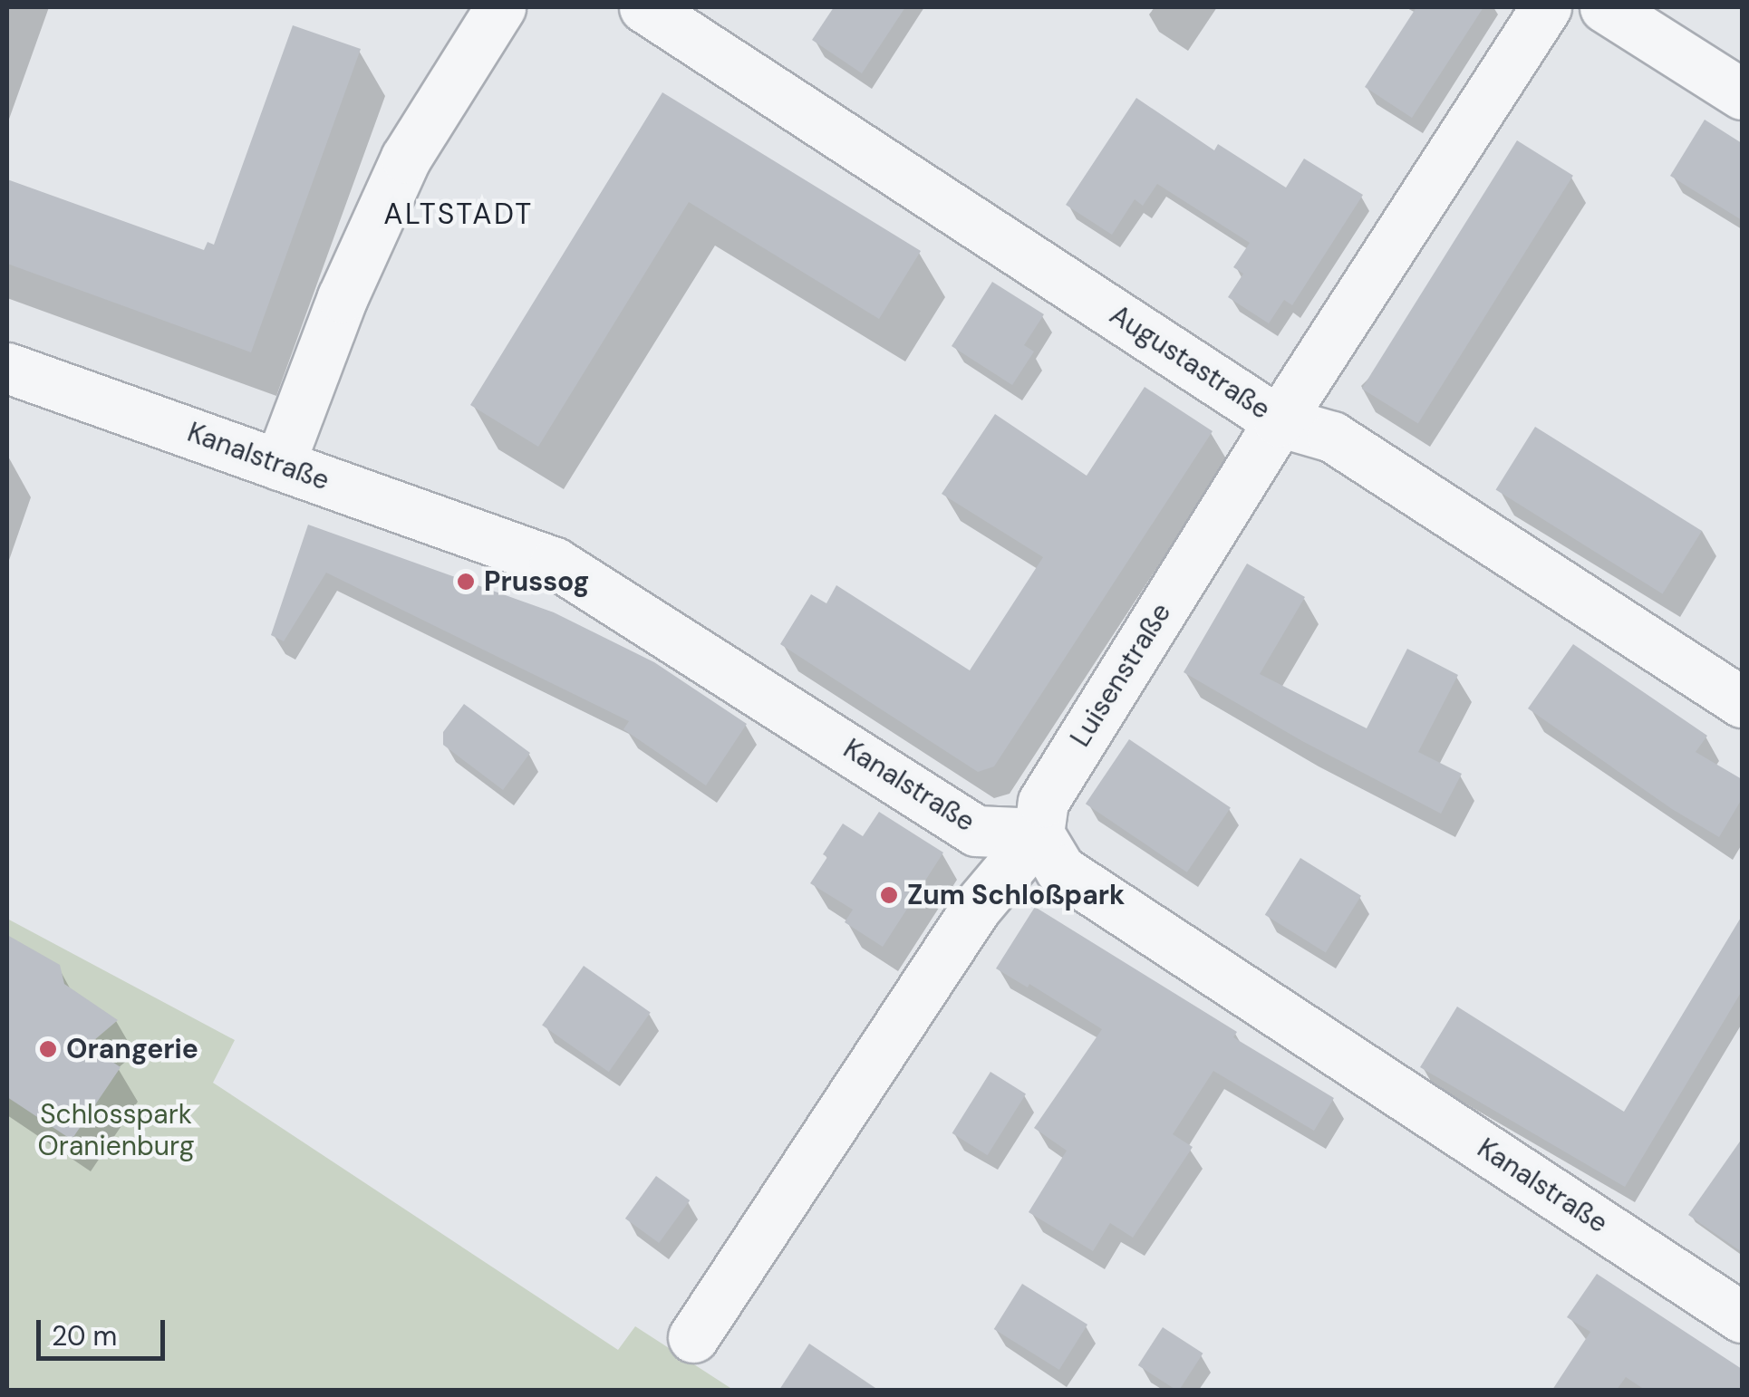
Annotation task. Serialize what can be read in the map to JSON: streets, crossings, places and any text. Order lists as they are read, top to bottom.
{
  "streets": {
    "street": ["Augustastraße", "Kanalstraße", "Luisenstraße"]
  },
  "crossings": [
    ["Augustastraße", "Luisenstraße"],
    ["Kanalstraße", "Luisenstraße"]
  ],
  "districts": ["ALTSTADT"],
  "parks": ["Schlosspark Oranienburg"],
  "places": ["Prussog", "Zum Schloßpark", "Orangerie"],
  "scale_bar": "20 m"
}
